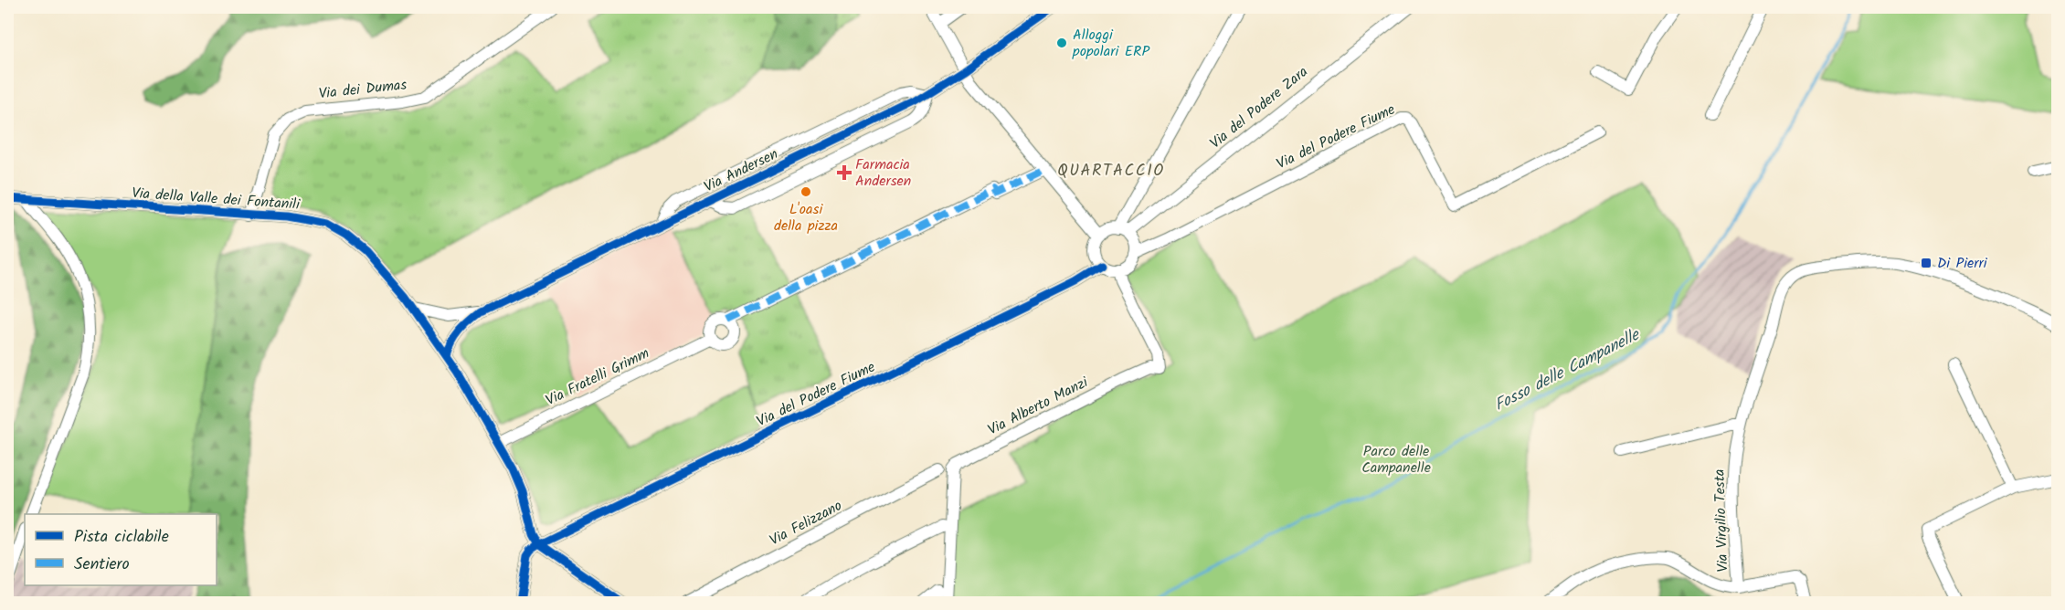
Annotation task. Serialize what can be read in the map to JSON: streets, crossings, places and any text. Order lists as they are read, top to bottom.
{
  "streets": {
    "street": [
      "Via dei Dumas",
      "Via del Podere Zara",
      "Via del Podere Fiume",
      "Via Andersen",
      "Via della Valle dei Fontanili",
      "Via Fratelli Grimm",
      "Via Alberto Manzi",
      "Via Virgilio Testa",
      "Via Felizzano"
    ]
  },
  "crossings": [
    ["Via dei Dumas", "Via della Valle dei Fontanili"],
    ["Via del Podere Zara", "Via del Podere Fiume"],
    ["Via del Podere Zara", "Via Alberto Manzi"],
    ["Via del Podere Fiume", "Via della Valle dei Fontanili"],
    ["Via del Podere Fiume", "Via Alberto Manzi"],
    ["Via Andersen", "Via della Valle dei Fontanili"],
    ["Via della Valle dei Fontanili", "Via Fratelli Grimm"]
  ],
  "districts": ["QUARTACCIO"],
  "water": ["Fosso delle Campanelle"],
  "parks": ["Parco delle Campanelle"],
  "places": {
    "other": ["Alloggi popolari ERP", "L'oasi della pizza"],
    "health": ["Farmacia Andersen"],
    "transit": ["Di Pierri"]
  },
  "legend": ["Pista ciclabile", "Sentiero"]
}
